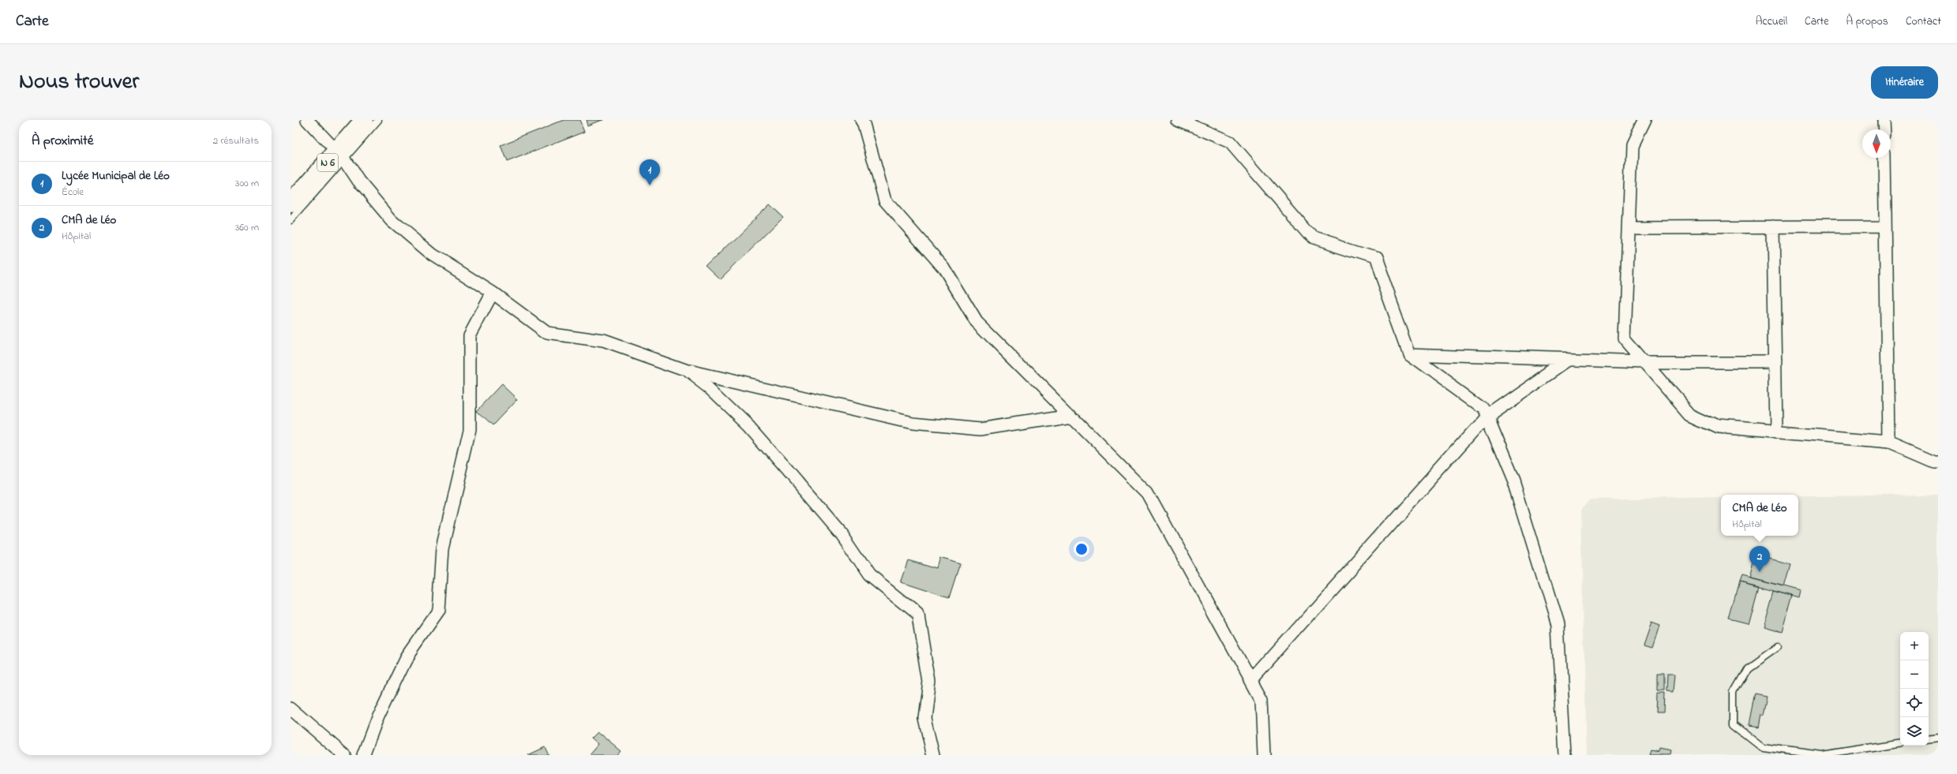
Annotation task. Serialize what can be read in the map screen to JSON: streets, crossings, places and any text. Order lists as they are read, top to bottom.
{
  "streets": {
    "main road": ["N 6"]
  },
  "north": "bottom",
  "page": {
    "header": "Carte",
    "nav": [
      "Accueil",
      "Carte",
      "À propos",
      "Contact"
    ],
    "title": "Nous trouver",
    "buttons": "Itinéraire",
    "heading": ["À proximité", "2 résultats"],
    "pins": ["1", "2"],
    "list": [
      {
        "mark": "1",
        "name": "Lycée Municipal de Léo",
        "note": "École",
        "value": "300 m"
      },
      {
        "mark": "2",
        "name": "CMA de Léo",
        "note": "Hôpital",
        "value": "360 m"
      }
    ],
    "popup": ["CMA de Léo", "Hôpital"],
    "map_buttons": ["+", "−"]
  }
}
